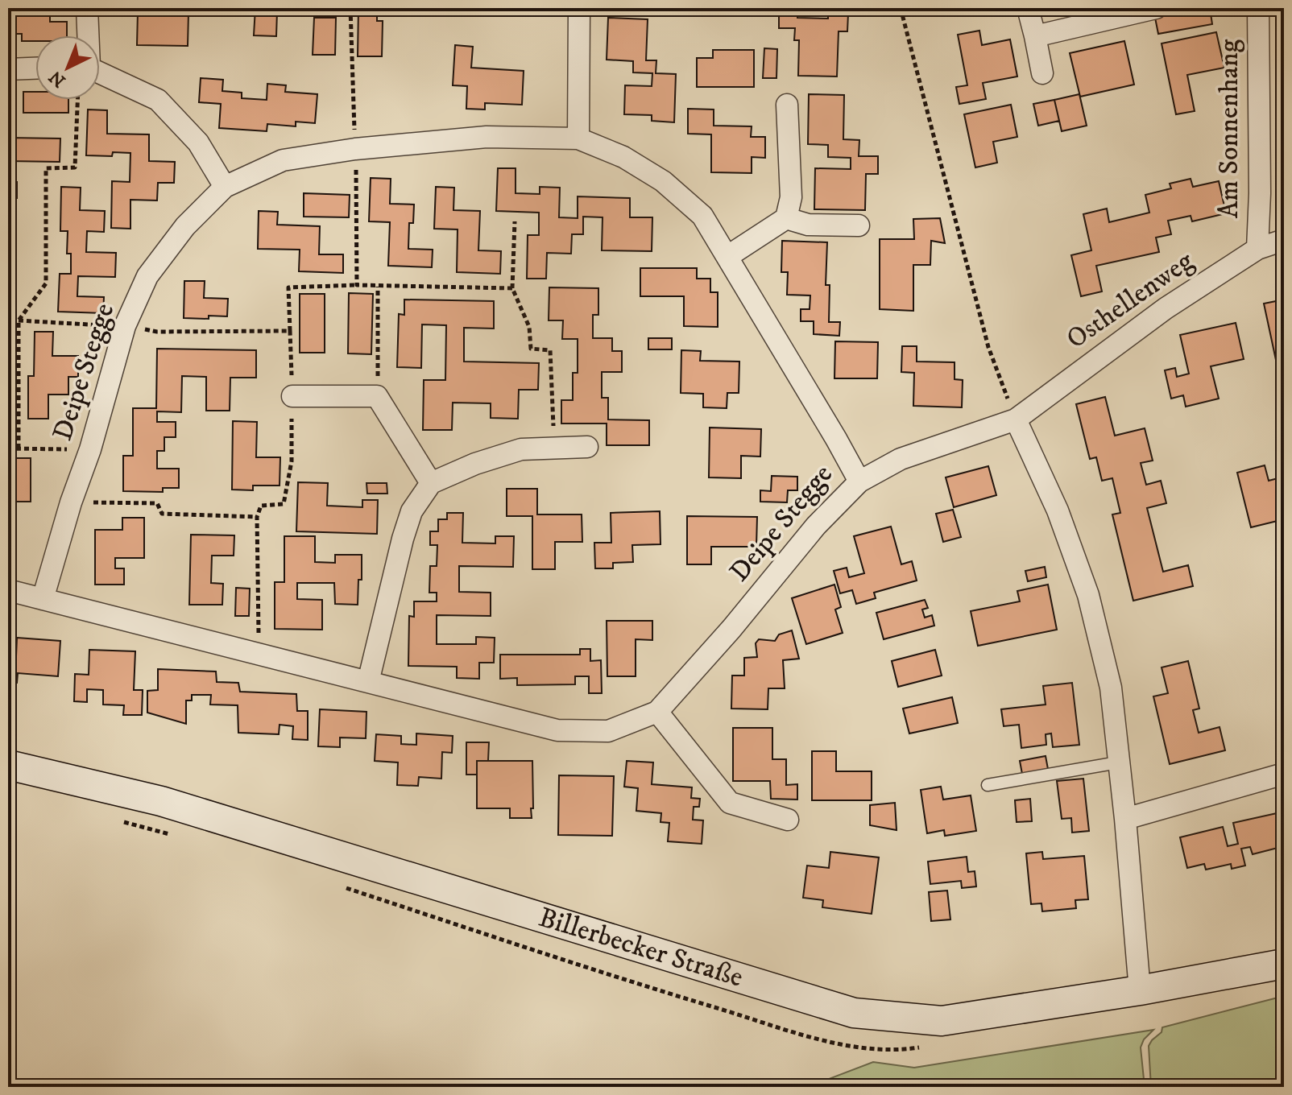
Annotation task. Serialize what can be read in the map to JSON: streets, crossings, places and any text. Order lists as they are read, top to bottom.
{
  "streets": {
    "main road": ["Billerbecker Straße"],
    "street": ["Am Sonnenhang", "Osthellenweg", "Deipe Stegge"]
  },
  "crossings": [
    ["Am Sonnenhang", "Osthellenweg"],
    ["Osthellenweg", "Deipe Stegge"]
  ],
  "north": "bottom left"
}
